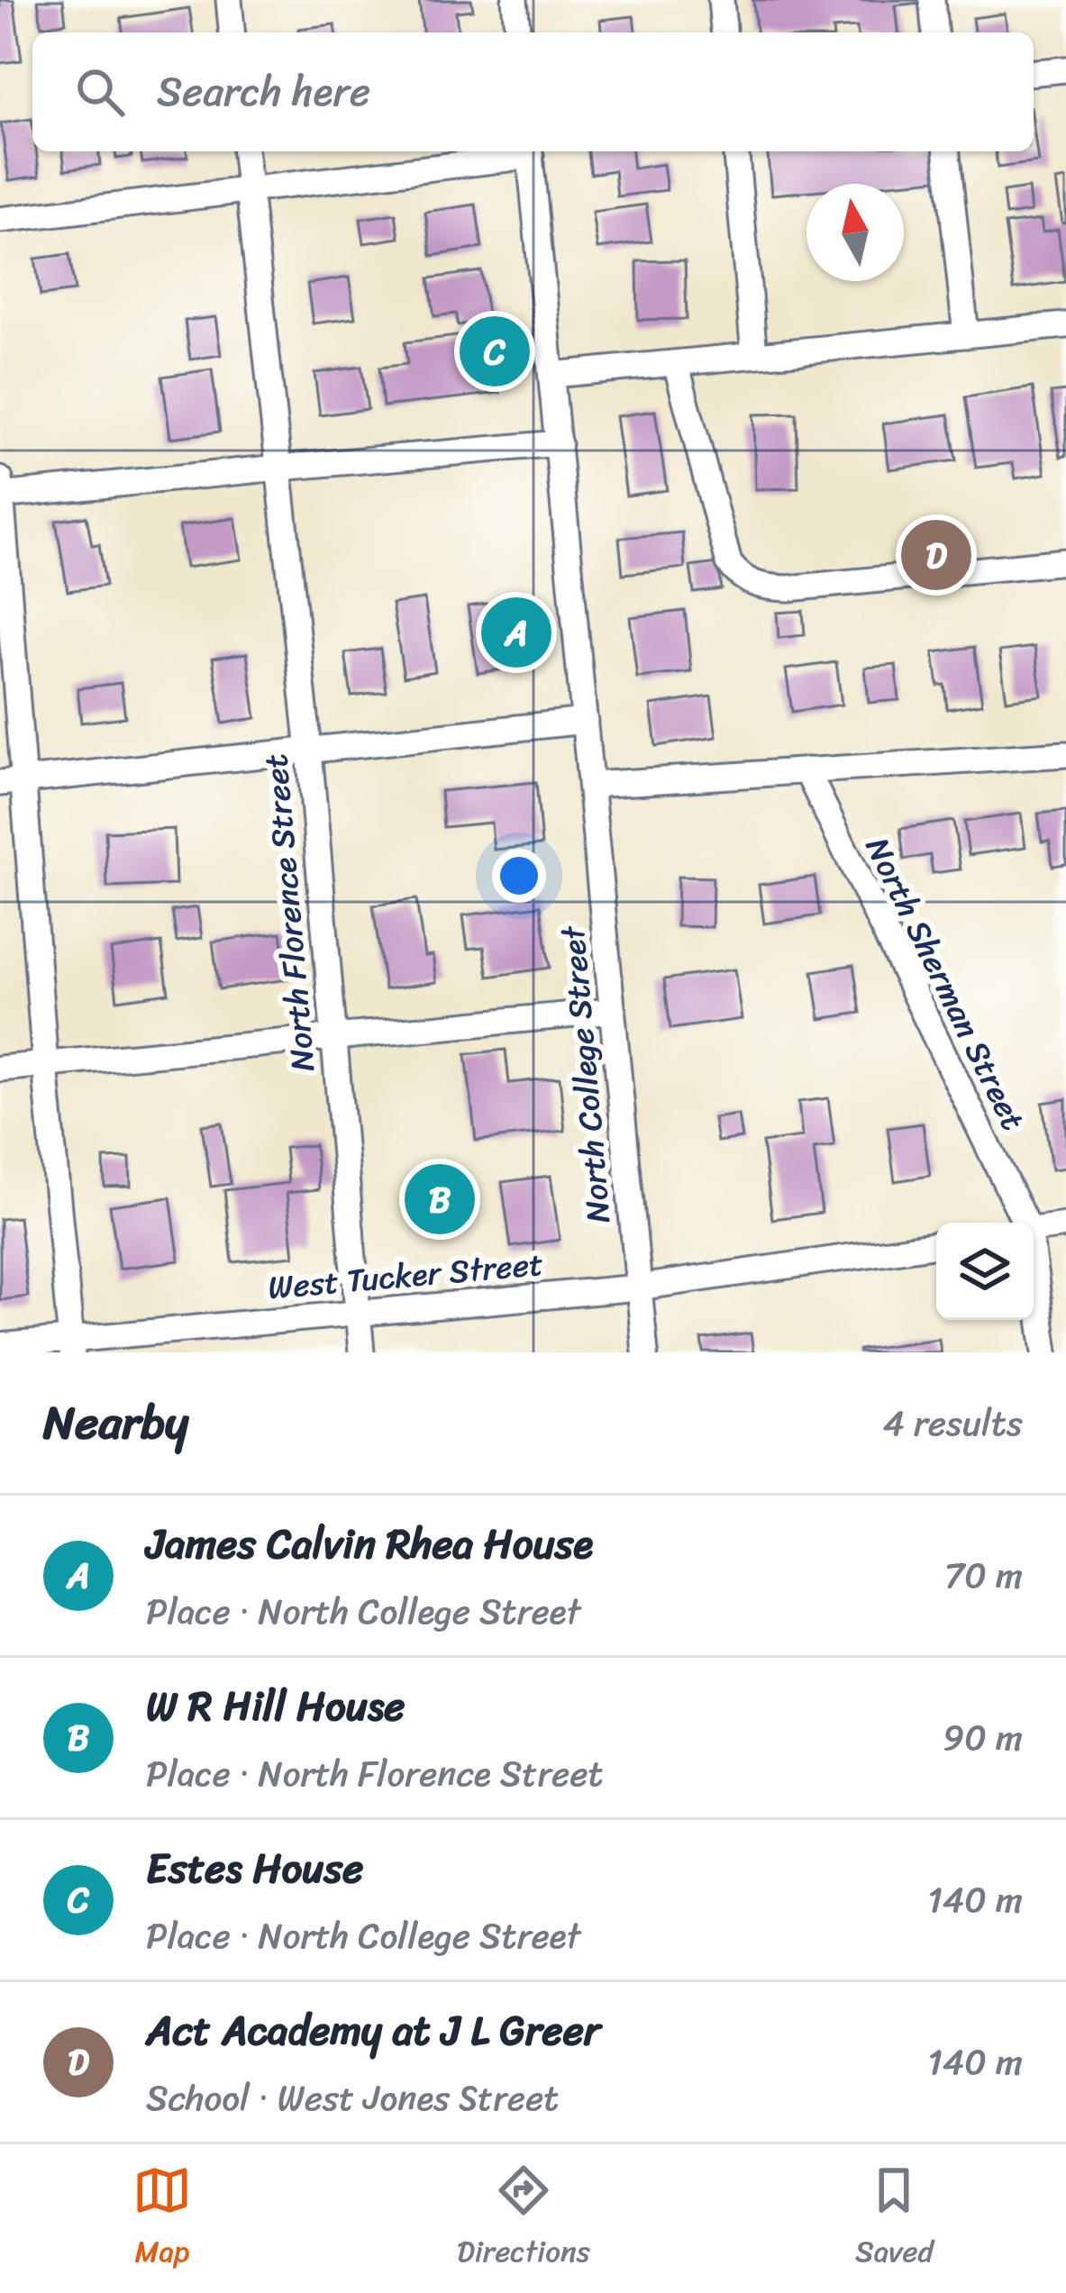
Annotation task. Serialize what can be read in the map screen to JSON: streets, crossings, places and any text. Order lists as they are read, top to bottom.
{
  "streets": {
    "street": [
      "North Florence Street",
      "North Sherman Street",
      "North College Street",
      "West Tucker Street"
    ]
  },
  "crossings": [
    ["North Florence Street", "West Tucker Street"],
    ["North College Street", "West Tucker Street"]
  ],
  "north": "top",
  "page": {
    "search": "Search here",
    "pins": [
      "C",
      "D",
      "A",
      "B"
    ],
    "heading": ["Nearby", "4 results"],
    "list": [
      {
        "mark": "A",
        "name": "James Calvin Rhea House",
        "note": "Place · North College Street",
        "value": "70 m"
      },
      {
        "mark": "B",
        "name": "W R Hill House",
        "note": "Place · North Florence Street",
        "value": "90 m"
      },
      {
        "mark": "C",
        "name": "Estes House",
        "note": "Place · North College Street",
        "value": "140 m"
      },
      {
        "mark": "D",
        "name": "Act Academy at J L Greer",
        "note": "School · West Jones Street",
        "value": "140 m"
      }
    ],
    "nav": ["Map", "Directions", "Saved"]
  }
}
